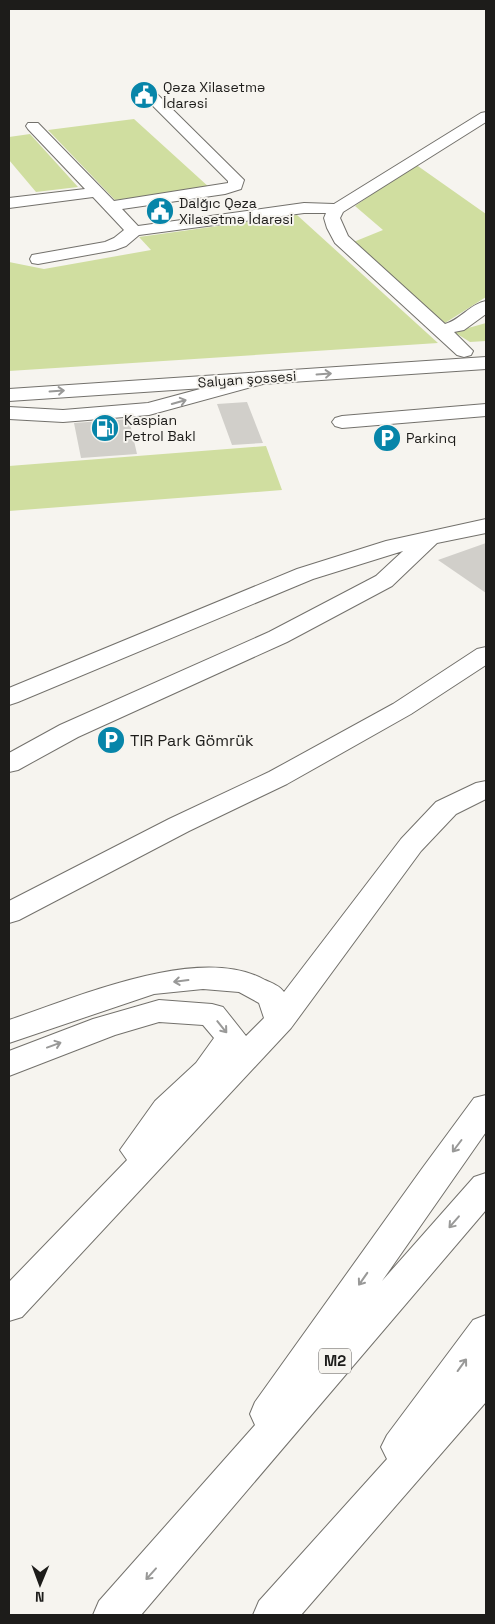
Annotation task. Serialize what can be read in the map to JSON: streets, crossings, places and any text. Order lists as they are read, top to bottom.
{
  "streets": {
    "main road": ["Salyan şossesi", "M2"]
  },
  "places": {
    "public building": ["Qəza Xilasetmə İdarəsi", "Dalğıc Qəza Xilasetmə İdarəsi"],
    "fuel station": ["Kaspian Petrol Bakl"],
    "parking": ["Parkinq", "TIR Park Gömrük"]
  },
  "north": "bottom"
}
